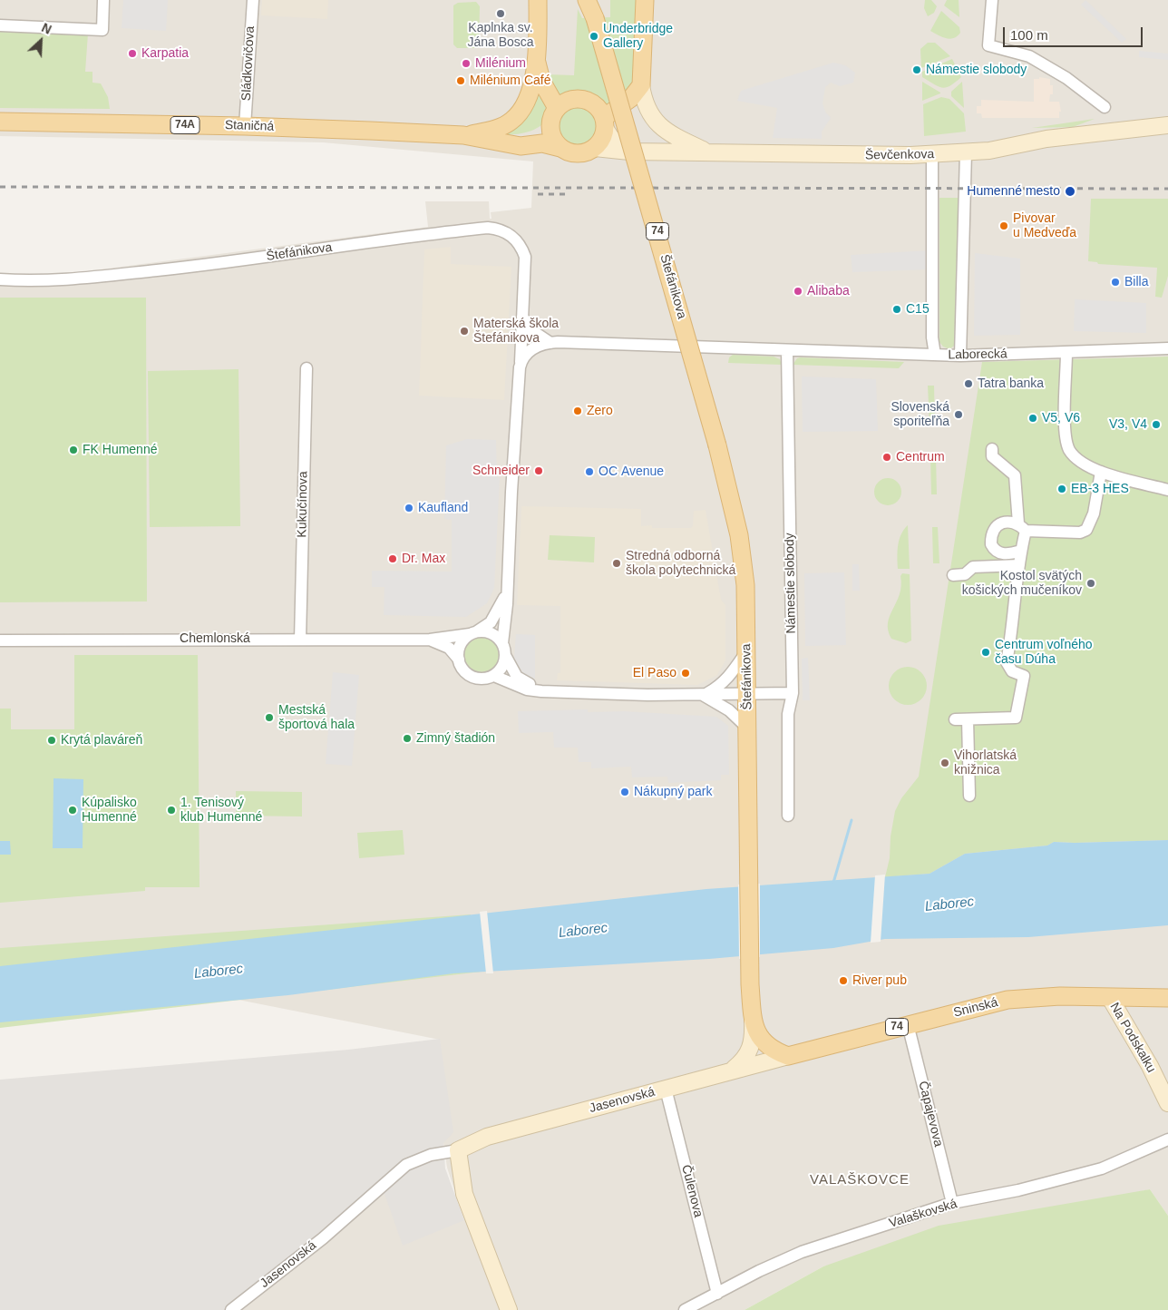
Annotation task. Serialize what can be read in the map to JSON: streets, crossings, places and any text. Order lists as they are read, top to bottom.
{
  "streets": {
    "main road": [
      "74A",
      "Staničná",
      "Ševčenkova",
      "74",
      "Štefánikova",
      "Sninská",
      "Na Podskalku",
      "Jasenovská"
    ],
    "street": [
      "Sládkovičova",
      "Laborecká",
      "Kukučínova",
      "Námestie slobody",
      "Chemlonská",
      "Čapajevova",
      "Čulenova",
      "Valaškovská"
    ]
  },
  "crossings": [
    ["Sládkovičova", "Staničná"],
    ["74A", "Staničná"],
    ["74A", "Ševčenkova"],
    ["74", "Štefánikova"],
    ["74", "Sninská"],
    ["74", "Jasenovská"],
    ["Štefánikova", "Chemlonská"],
    ["Laborecká", "Námestie slobody"],
    ["Kukučínova", "Chemlonská"],
    ["Sninská", "Na Podskalku"],
    ["Sninská", "Jasenovská"],
    ["Sninská", "Čapajevova"],
    ["Jasenovská", "Čulenova"],
    ["Čapajevova", "Valaškovská"],
    ["Čulenova", "Valaškovská"]
  ],
  "districts": ["VALAŠKOVCE"],
  "water": ["Laborec"],
  "places": [
    "Kaplnka sv. Jána Bosca",
    "Underbridge Gallery",
    "Karpatia",
    "Milénium",
    "Námestie slobody",
    "Milénium Café",
    "Humenné mesto",
    "Pivovar u Medveďa",
    "Billa",
    "Alibaba",
    "C15",
    "Materská škola Štefánikova",
    "Tatra banka",
    "Zero",
    "Slovenská sporiteľňa",
    "V5, V6",
    "V3, V4",
    "FK Humenné",
    "Centrum",
    "Schneider",
    "OC Avenue",
    "EB-3 HES",
    "Kaufland",
    "Dr. Max",
    "Stredná odborná škola polytechnická",
    "Kostol svätých košických mučeníkov",
    "Centrum voľného času Dúha",
    "El Paso",
    "Mestská športová hala",
    "Zimný štadión",
    "Krytá plaváreň",
    "Vihorlatská knižnica",
    "Nákupný park",
    "Kúpalisko Humenné",
    "1. Tenisový klub Humenné",
    "River pub"
  ],
  "scale_bar": "100 m",
  "north": "top right"
}
